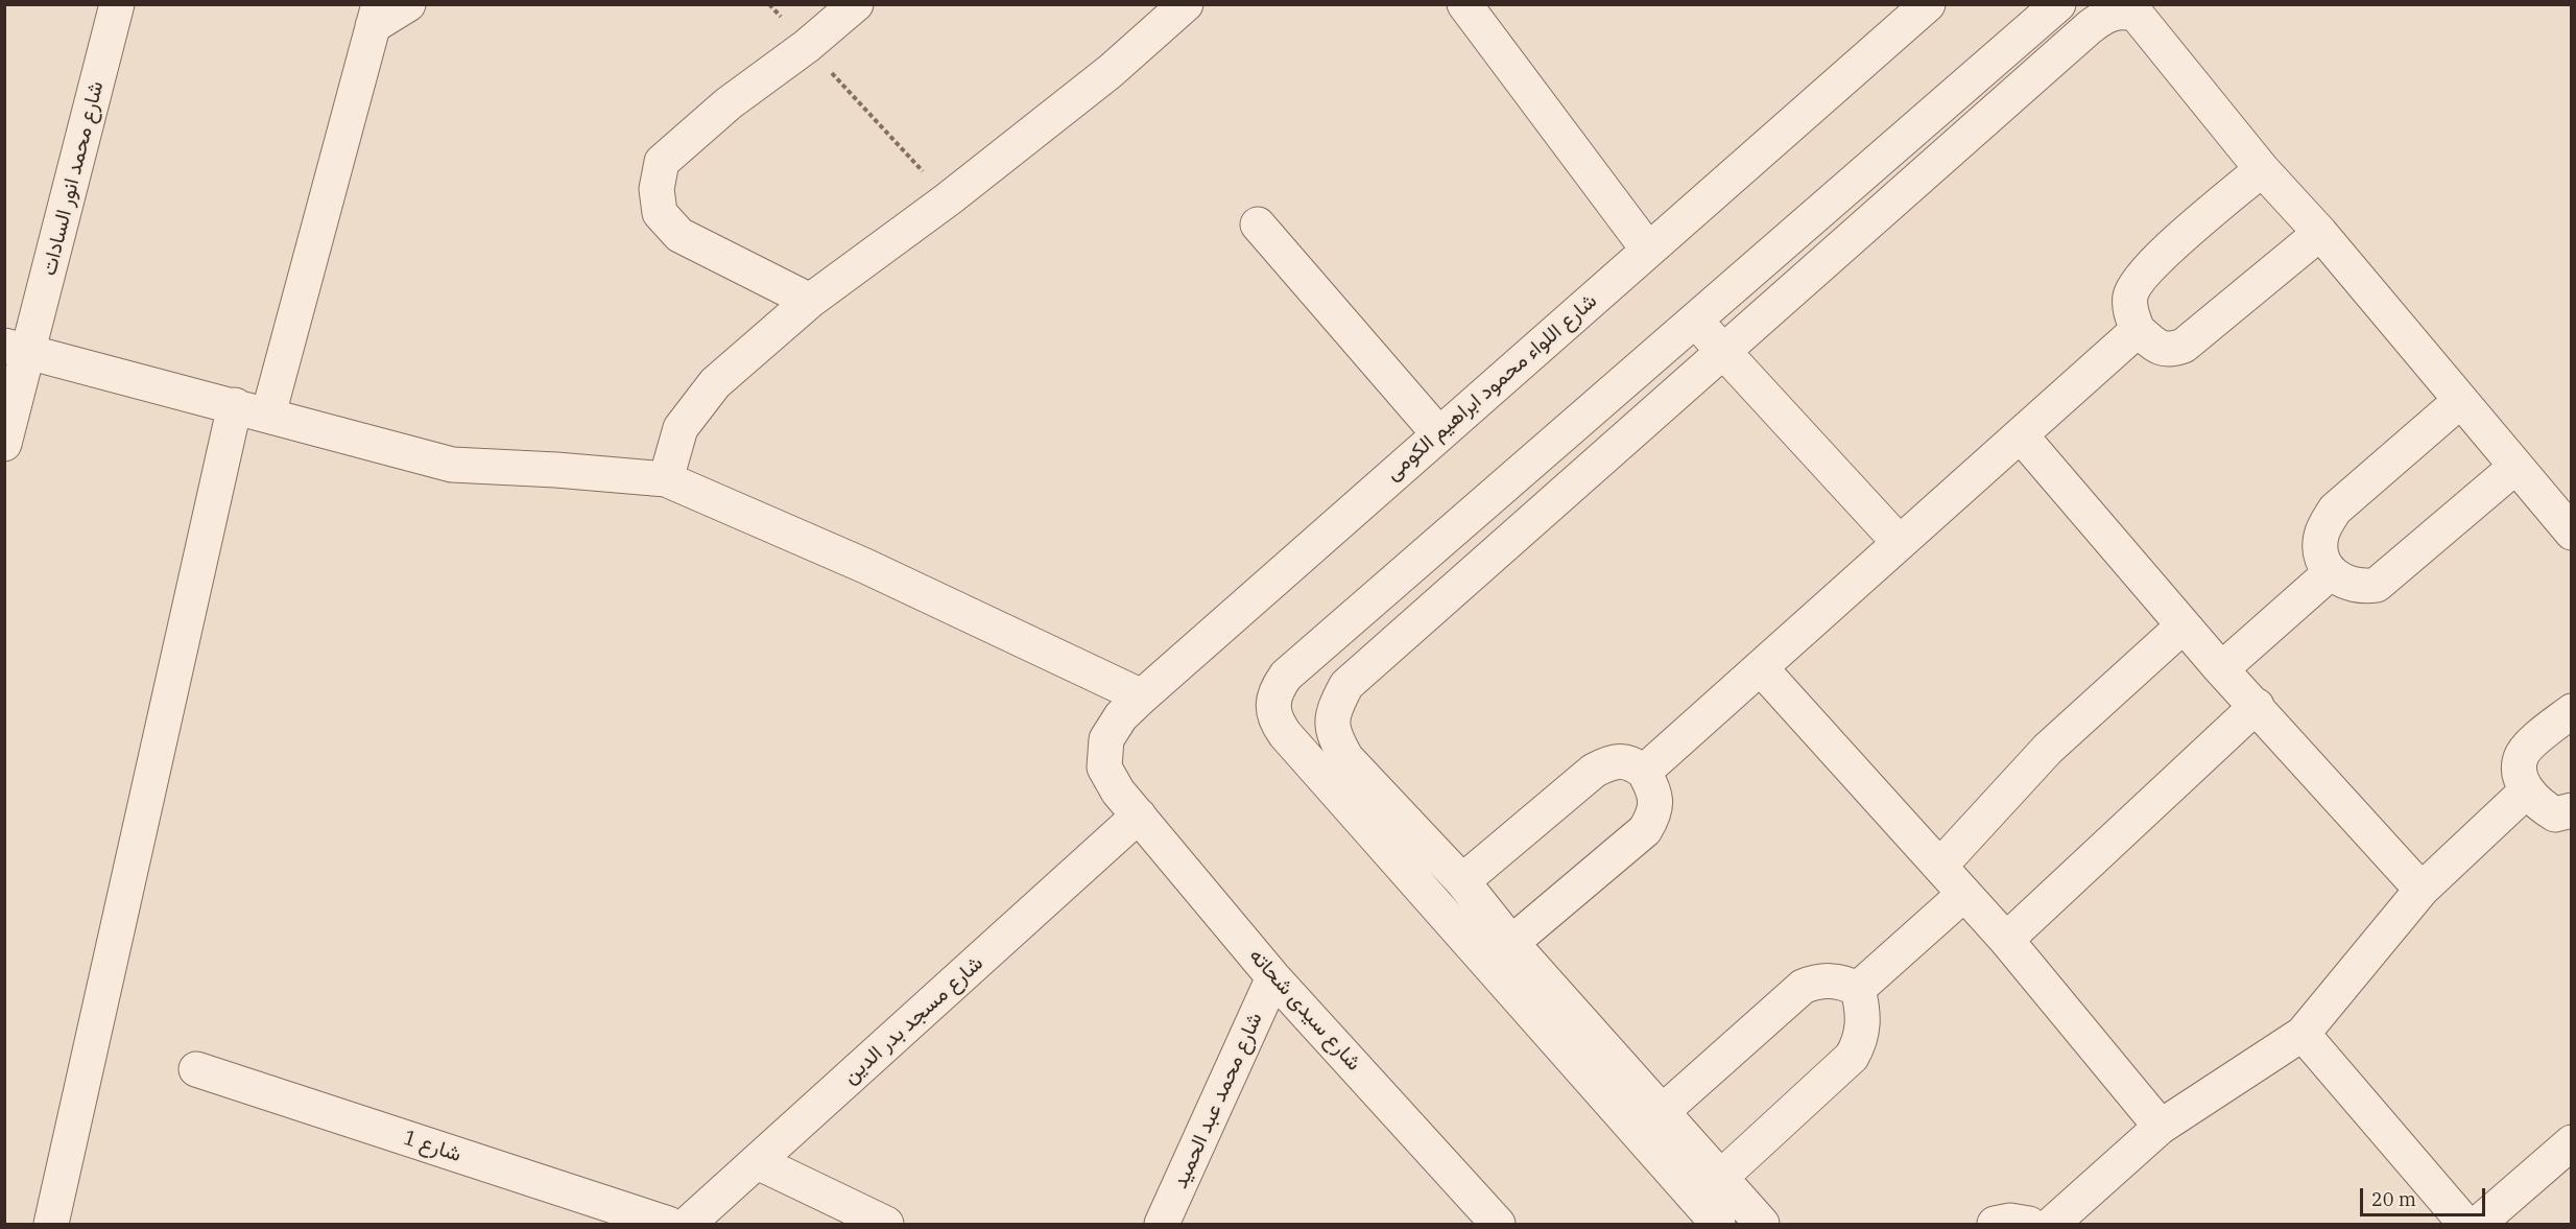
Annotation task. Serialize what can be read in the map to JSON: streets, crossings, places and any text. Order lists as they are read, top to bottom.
{
  "streets": {
    "street": [
      "شارع محمد انور السادات",
      "شارع اللواء محمود ابراهيم الكومى",
      "شارع سيدى شحاته",
      "شارع مسجد بدر الدين",
      "شارع محمد عبد الحميد",
      "شارع 1"
    ]
  },
  "crossings": [
    ["شارع اللواء محمود ابراهيم الكومى", "شارع سيدى شحاته"],
    ["شارع اللواء محمود ابراهيم الكومى", "شارع مسجد بدر الدين"],
    ["شارع سيدى شحاته", "شارع مسجد بدر الدين"],
    ["شارع سيدى شحاته", "شارع محمد عبد الحميد"]
  ],
  "scale_bar": "20 m"
}
